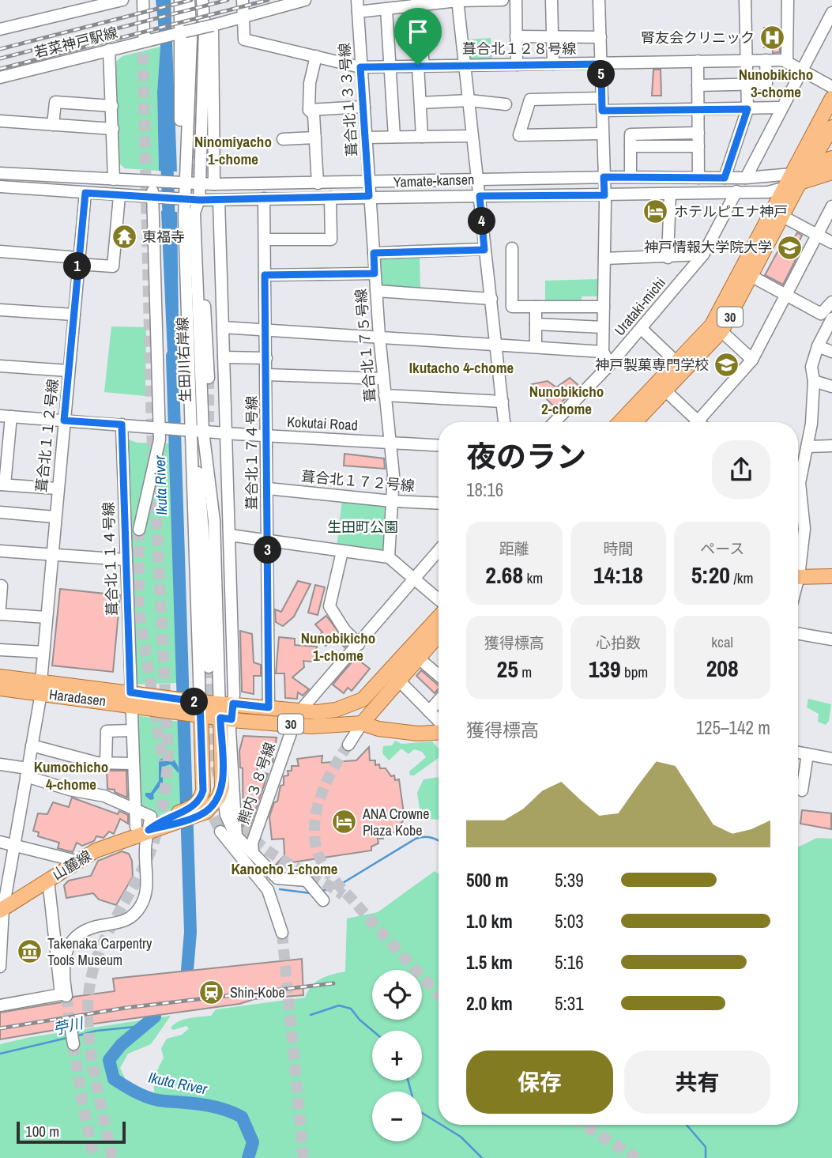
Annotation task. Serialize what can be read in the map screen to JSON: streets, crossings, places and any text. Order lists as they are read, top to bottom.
{
  "streets": {
    "main road": [
      "Yamate-kansen",
      "30",
      "Haradasen",
      "山麓線"
    ],
    "street": [
      "若菜神戸駅線",
      "葺合北１２８号線",
      "葺合北１３３号線",
      "Urataki-michi",
      "葺合北１７５号線",
      "生田川右岸線",
      "Kokutai Road",
      "葺合北１１２号線",
      "葺合北１７４号線",
      "葺合北１７２号線",
      "葺合北１１４号線",
      "熊内３８号線"
    ]
  },
  "crossings": [
    ["葺合北１２８号線", "葺合北１３３号線"],
    ["葺合北１３３号線", "Yamate-kansen"],
    ["葺合北１３３号線", "葺合北１７５号線"],
    ["Yamate-kansen", "Urataki-michi"],
    ["Yamate-kansen", "30"],
    ["Yamate-kansen", "葺合北１７５号線"],
    ["Yamate-kansen", "生田川右岸線"],
    ["Yamate-kansen", "葺合北１７４号線"],
    ["30", "生田川右岸線"],
    ["30", "葺合北１７４号線"],
    ["30", "Haradasen"],
    ["30", "熊内３８号線"],
    ["葺合北１７５号線", "Kokutai Road"],
    ["葺合北１７５号線", "葺合北１７２号線"],
    ["生田川右岸線", "Kokutai Road"],
    ["生田川右岸線", "Haradasen"],
    ["Kokutai Road", "葺合北１１２号線"],
    ["Kokutai Road", "葺合北１７４号線"],
    ["Kokutai Road", "葺合北１１４号線"],
    ["葺合北１１２号線", "Haradasen"],
    ["葺合北１１２号線", "山麓線"],
    ["葺合北１７４号線", "葺合北１７２号線"],
    ["葺合北１１４号線", "Haradasen"]
  ],
  "districts": [
    "Nunobikicho 3-chome",
    "Ninomiyacho 1-chome",
    "Ikutacho 4-chome",
    "Nunobikicho 2-chome",
    "Nunobikicho 1-chome",
    "Kumochicho 4-chome",
    "Kanocho 1-chome"
  ],
  "water": ["Ikuta River", "苧川"],
  "parks": ["生田町公園"],
  "places": {
    "hospital": ["腎友会クリニック"],
    "hotel": ["ホテルピエナ神戸", "ANA Crowne Plaza Kobe"],
    "temple": ["東福寺"],
    "school or university": ["神戸情報大学院大学", "神戸製菓専門学校"],
    "museum": ["Takenaka Carpentry Tools Museum"],
    "station": ["Shin-Kobe"]
  },
  "scale_bar": "100 m",
  "page": {
    "pins": [
      "5",
      "4",
      "1",
      "3",
      "2"
    ],
    "heading": ["夜のラン", "18:16"],
    "stats": [
      ["距離", "2.68 km"],
      ["時間", "14:18"],
      ["ペース", "5:20 /km"],
      ["獲得標高", "25 m"],
      ["心拍数", "139 bpm"],
      ["kcal", "208"]
    ],
    "chart": ["獲得標高", "125–142 m"],
    "list": [
      {
        "name": "500 m",
        "note": "5:39"
      },
      {
        "name": "1.0 km",
        "note": "5:03"
      },
      {
        "name": "1.5 km",
        "note": "5:16"
      },
      {
        "name": "2.0 km",
        "note": "5:31"
      }
    ],
    "map_buttons": ["+", "−"],
    "buttons": ["保存", "共有"],
    "scale": "100 m"
  }
}
